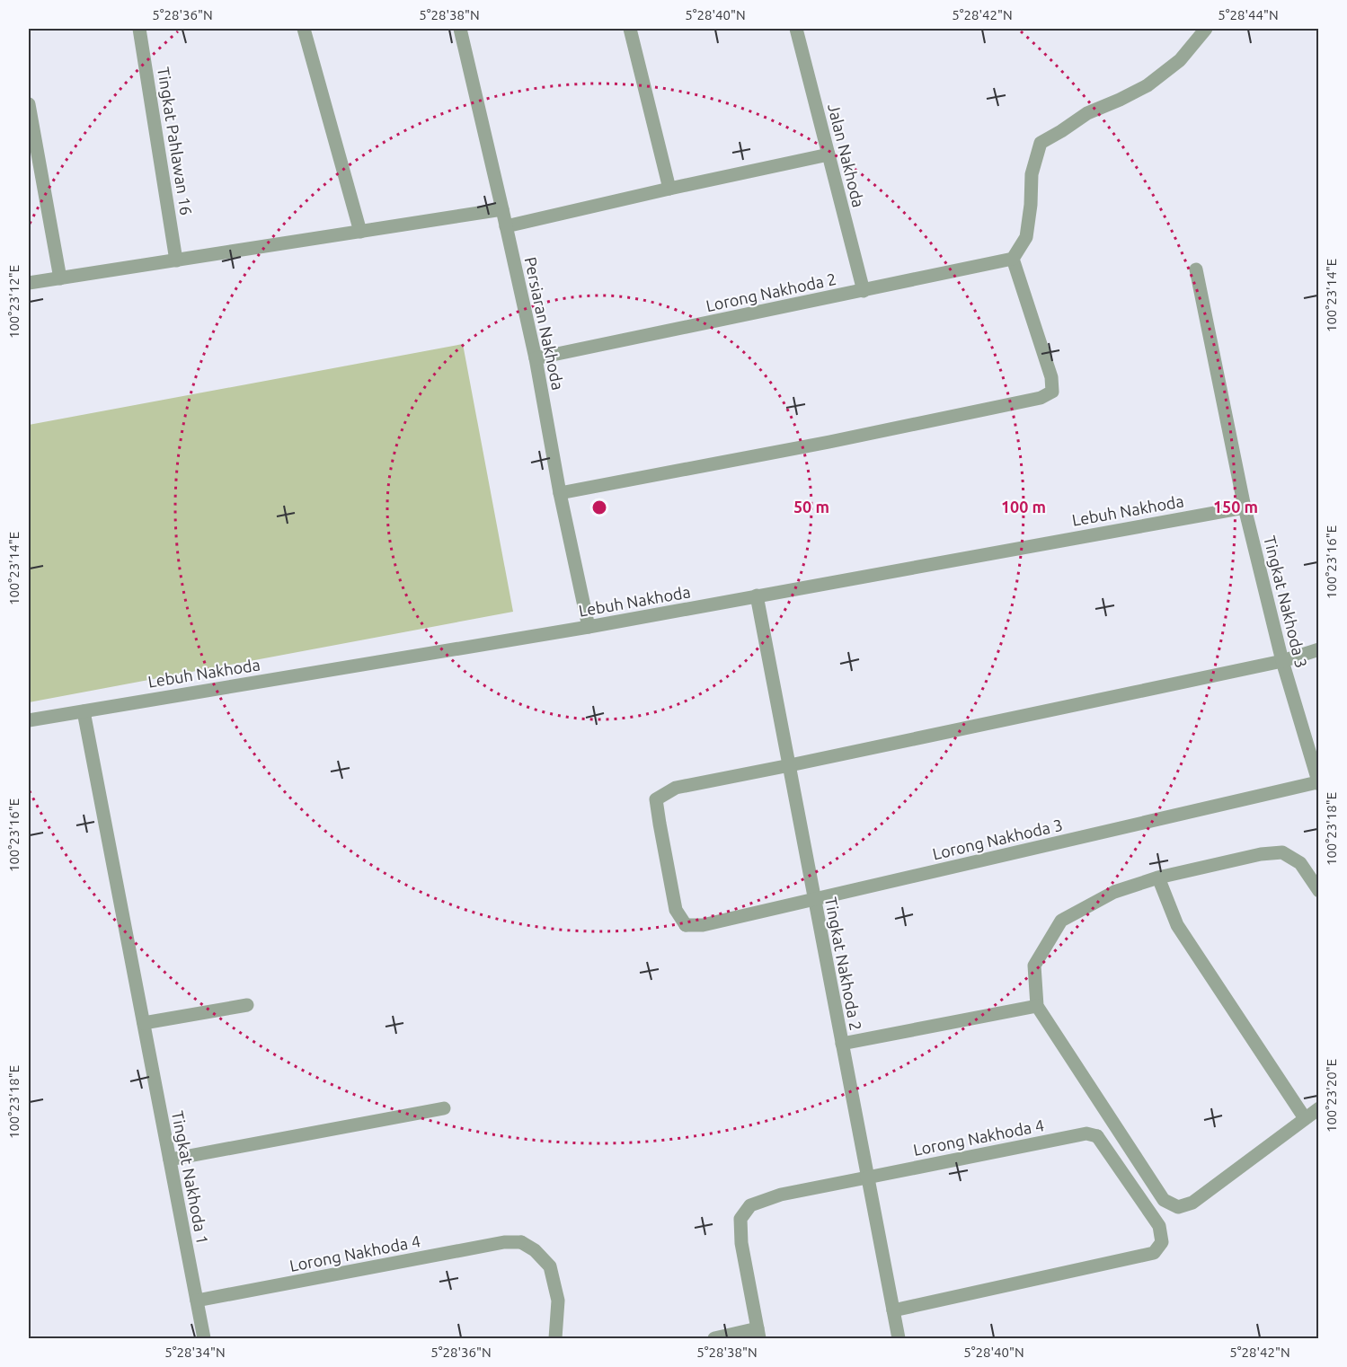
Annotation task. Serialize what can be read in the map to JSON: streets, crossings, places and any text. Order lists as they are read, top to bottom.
{
  "streets": {
    "street": [
      "Tingkat Pahlawan 16",
      "Jalan Nakhoda",
      "Lorong Nakhoda 2",
      "Persiaran Nakhoda",
      "Lebuh Nakhoda",
      "Tingkat Nakhoda 3",
      "Lorong Nakhoda 3",
      "Tingkat Nakhoda 2",
      "Lorong Nakhoda 4",
      "Tingkat Nakhoda 1"
    ]
  },
  "crossings": [
    ["Jalan Nakhoda", "Lorong Nakhoda 2"],
    ["Lorong Nakhoda 2", "Persiaran Nakhoda"],
    ["Persiaran Nakhoda", "Lebuh Nakhoda"],
    ["Lebuh Nakhoda", "Tingkat Nakhoda 3"],
    ["Lebuh Nakhoda", "Tingkat Nakhoda 2"],
    ["Lebuh Nakhoda", "Tingkat Nakhoda 1"],
    ["Tingkat Nakhoda 3", "Lorong Nakhoda 3"],
    ["Lorong Nakhoda 3", "Tingkat Nakhoda 2"],
    ["Tingkat Nakhoda 2", "Lorong Nakhoda 4"],
    ["Lorong Nakhoda 4", "Tingkat Nakhoda 1"]
  ],
  "coordinates": [
    "5°28'36\"N",
    "5°28'38\"N",
    "5°28'40\"N",
    "5°28'42\"N",
    "5°28'44\"N",
    "100°23'14\"E",
    "100°23'12\"E",
    "100°23'16\"E",
    "100°23'18\"E",
    "100°23'20\"E",
    "5°28'34\"N"
  ],
  "rings": ["50 m", "100 m", "150 m"]
}
